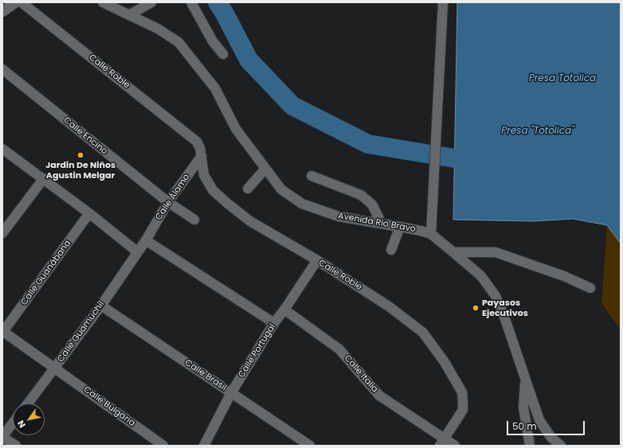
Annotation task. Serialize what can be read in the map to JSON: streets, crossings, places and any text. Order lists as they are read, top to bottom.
{
  "streets": {
    "street": [
      "Calle Roble",
      "Calle Encino",
      "Calle Álamo",
      "Avenida Río Bravo",
      "Calle Guanábana",
      "Calle Guamúchil",
      "Calle Portugal",
      "Calle Italia",
      "Calle Brasil",
      "Calle Bulgaria"
    ]
  },
  "crossings": [
    ["Calle Roble", "Calle Álamo"],
    ["Calle Roble", "Calle Portugal"],
    ["Calle Roble", "Calle Italia"],
    ["Calle Encino", "Calle Álamo"],
    ["Calle Álamo", "Calle Guamúchil"],
    ["Calle Guanábana", "Calle Bulgaria"],
    ["Calle Guamúchil", "Calle Brasil"],
    ["Calle Guamúchil", "Calle Bulgaria"],
    ["Calle Portugal", "Calle Italia"],
    ["Calle Portugal", "Calle Brasil"]
  ],
  "water": ["Presa Totolica", "Presa \"Totolica\""],
  "places": ["Jardin De Niños Agustin Melgar", "Payasos Ejecutivos"],
  "scale_bar": "50 m",
  "north": "bottom left"
}
